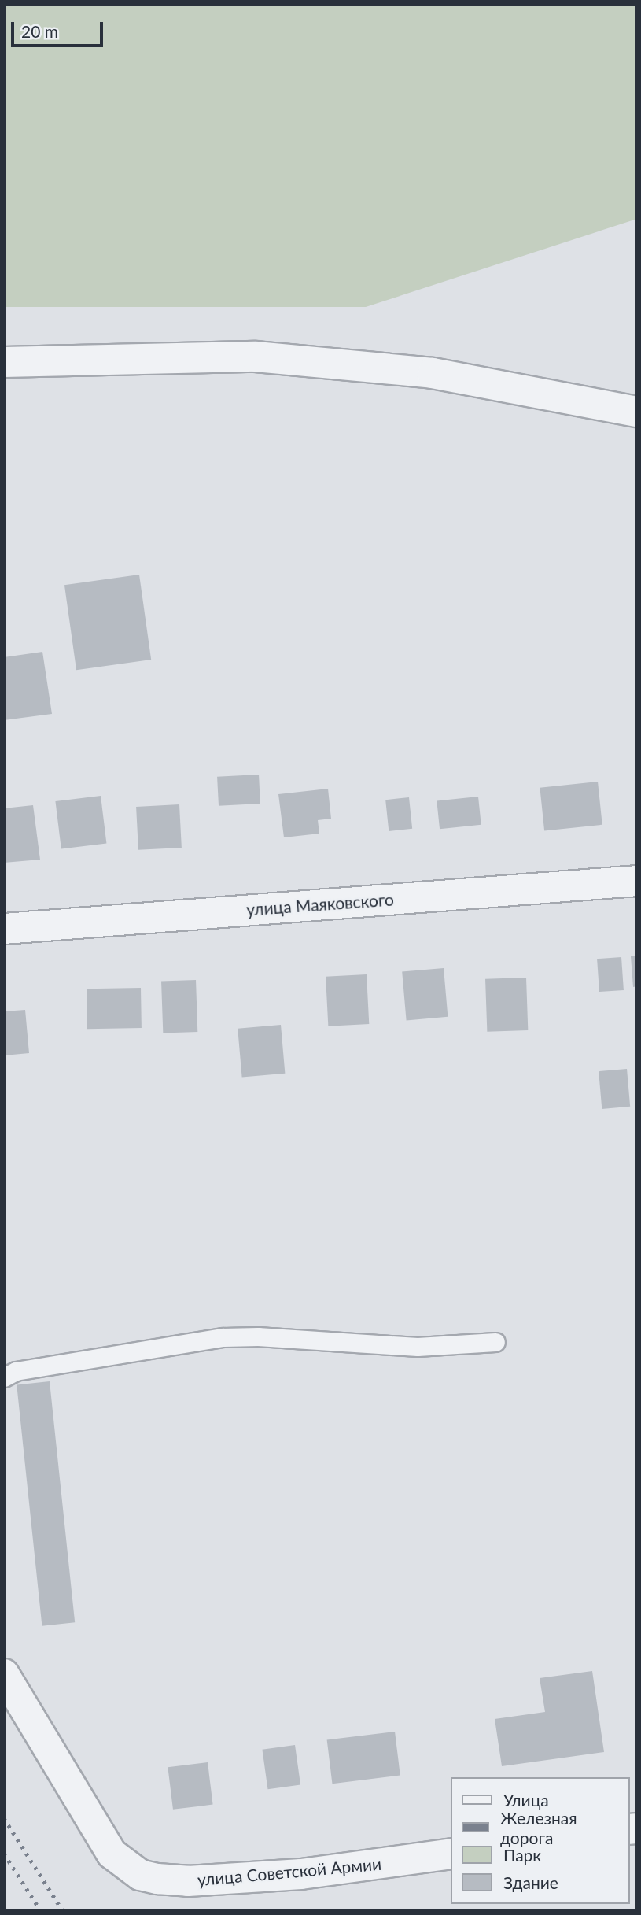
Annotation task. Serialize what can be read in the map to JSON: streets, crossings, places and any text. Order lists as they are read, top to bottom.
{
  "streets": {
    "street": ["улица Маяковского", "улица Советской Армии"]
  },
  "legend": [
    "Улица",
    "Железная дорога",
    "Парк",
    "Здание"
  ],
  "scale_bar": "20 m"
}
